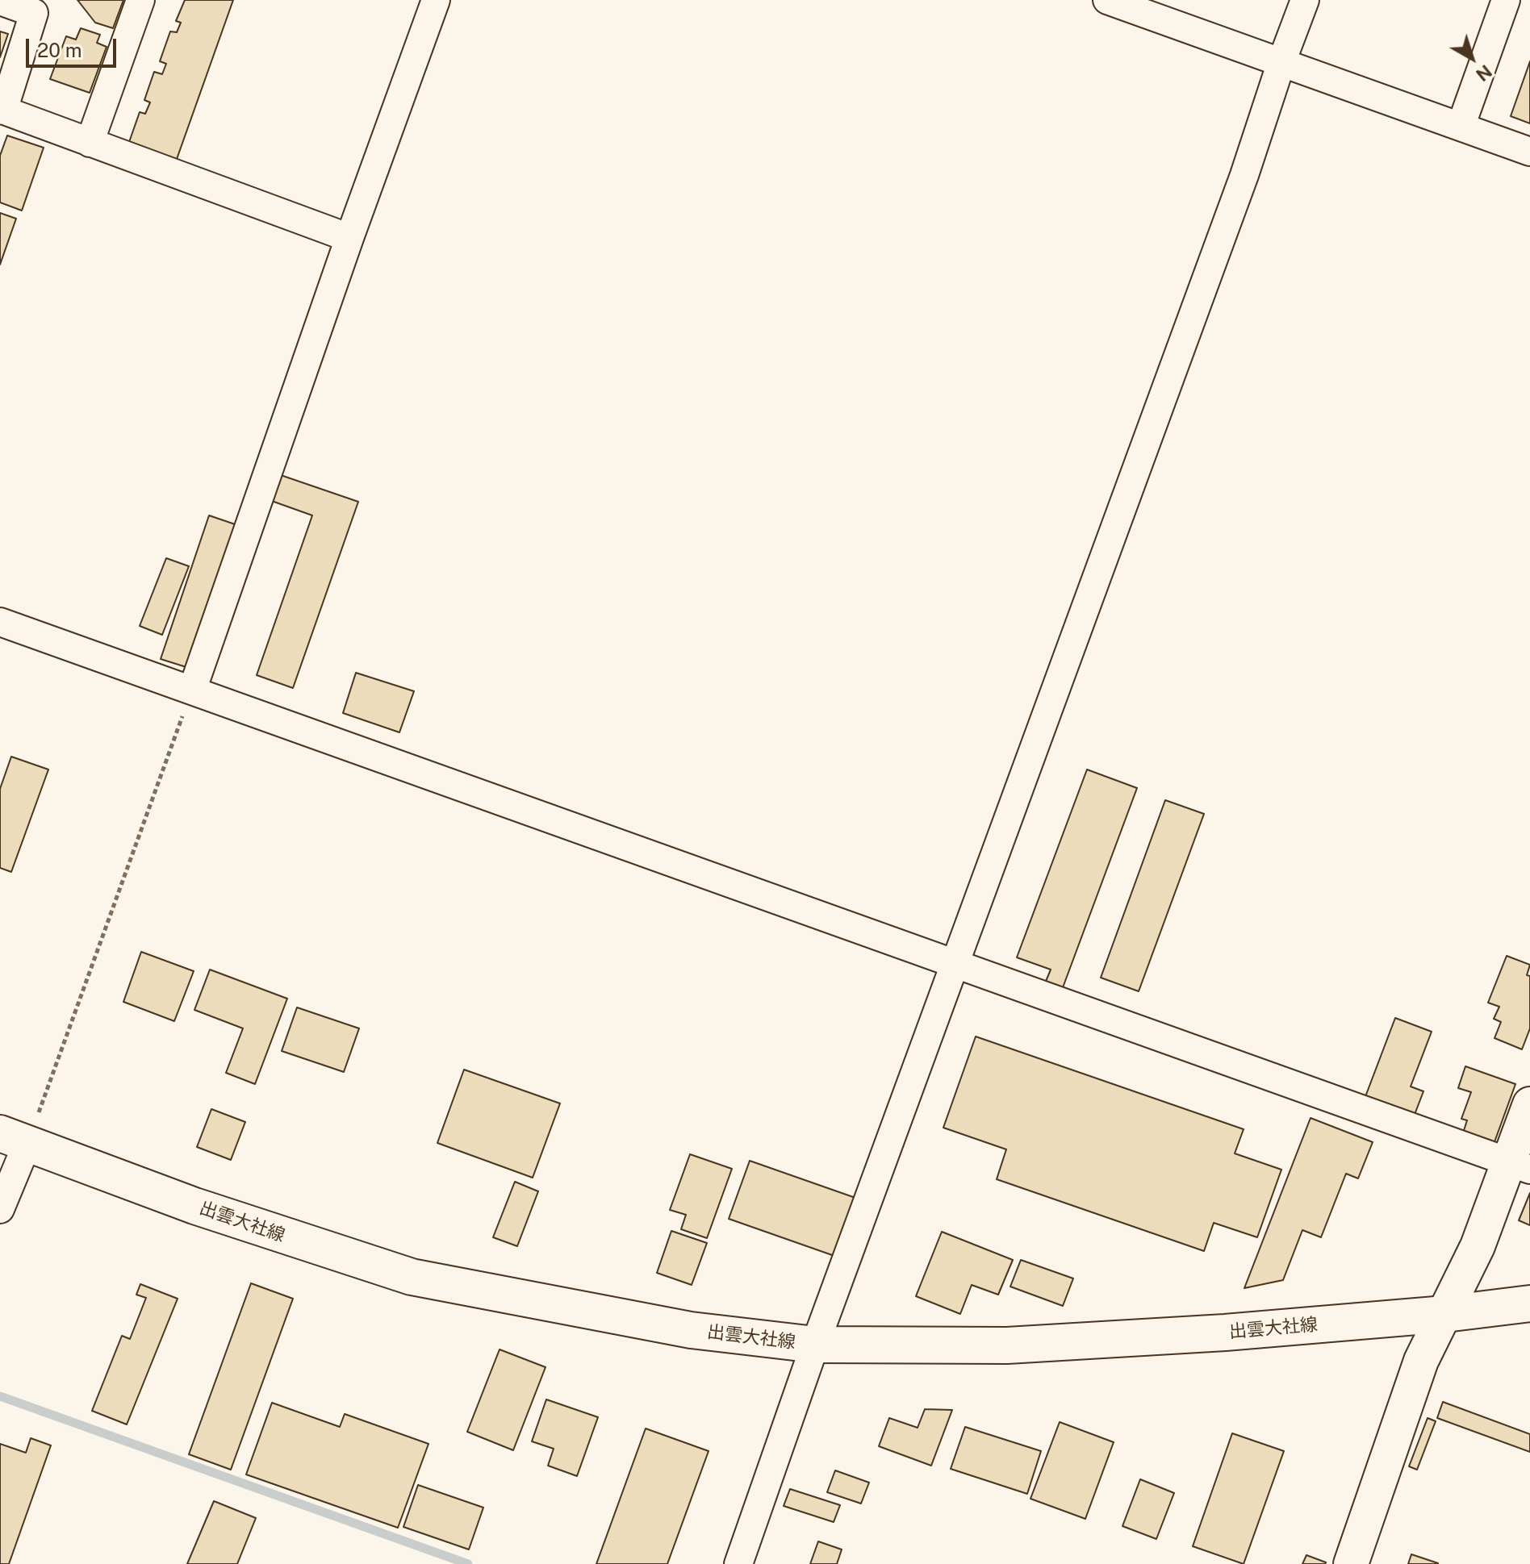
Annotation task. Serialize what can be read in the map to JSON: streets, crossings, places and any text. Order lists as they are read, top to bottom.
{
  "streets": {
    "main road": ["出雲大社線"]
  },
  "scale_bar": "20 m",
  "north": "bottom right"
}
